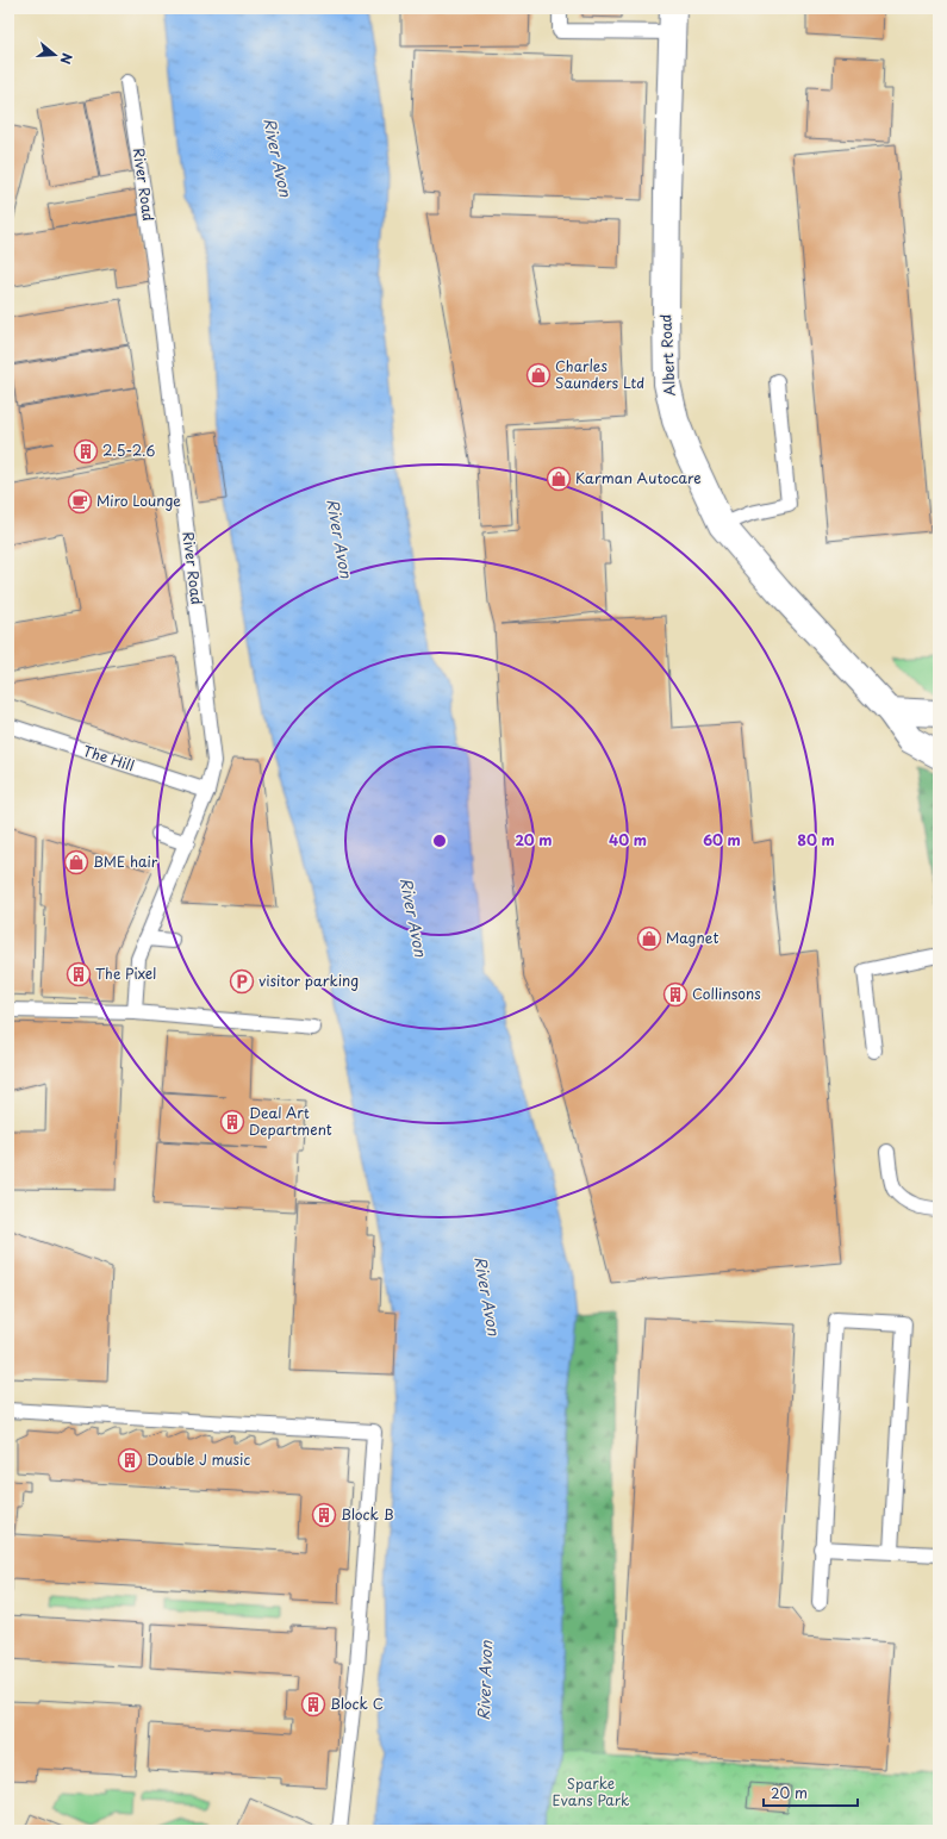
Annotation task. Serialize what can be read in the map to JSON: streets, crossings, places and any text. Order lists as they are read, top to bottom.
{
  "streets": {
    "street": ["Albert Road"],
    "lane": ["River Road", "The Hill"]
  },
  "crossings": [
    ["River Road", "The Hill"]
  ],
  "water": ["River Avon"],
  "parks": ["Sparke Evans Park"],
  "places": {
    "shop": [
      "Charles Saunders Ltd",
      "Karman Autocare",
      "BME hair",
      "Magnet"
    ],
    "building": [
      "2.5-2.6",
      "The Pixel",
      "Collinsons",
      "Deal Art Department",
      "Double J music",
      "Block B",
      "Block C"
    ],
    "cafe": ["Miro Lounge"],
    "parking": ["visitor parking"]
  },
  "scale_bar": "20 m",
  "north": "right",
  "rings": [
    "20 m",
    "40 m",
    "60 m",
    "80 m"
  ]
}
